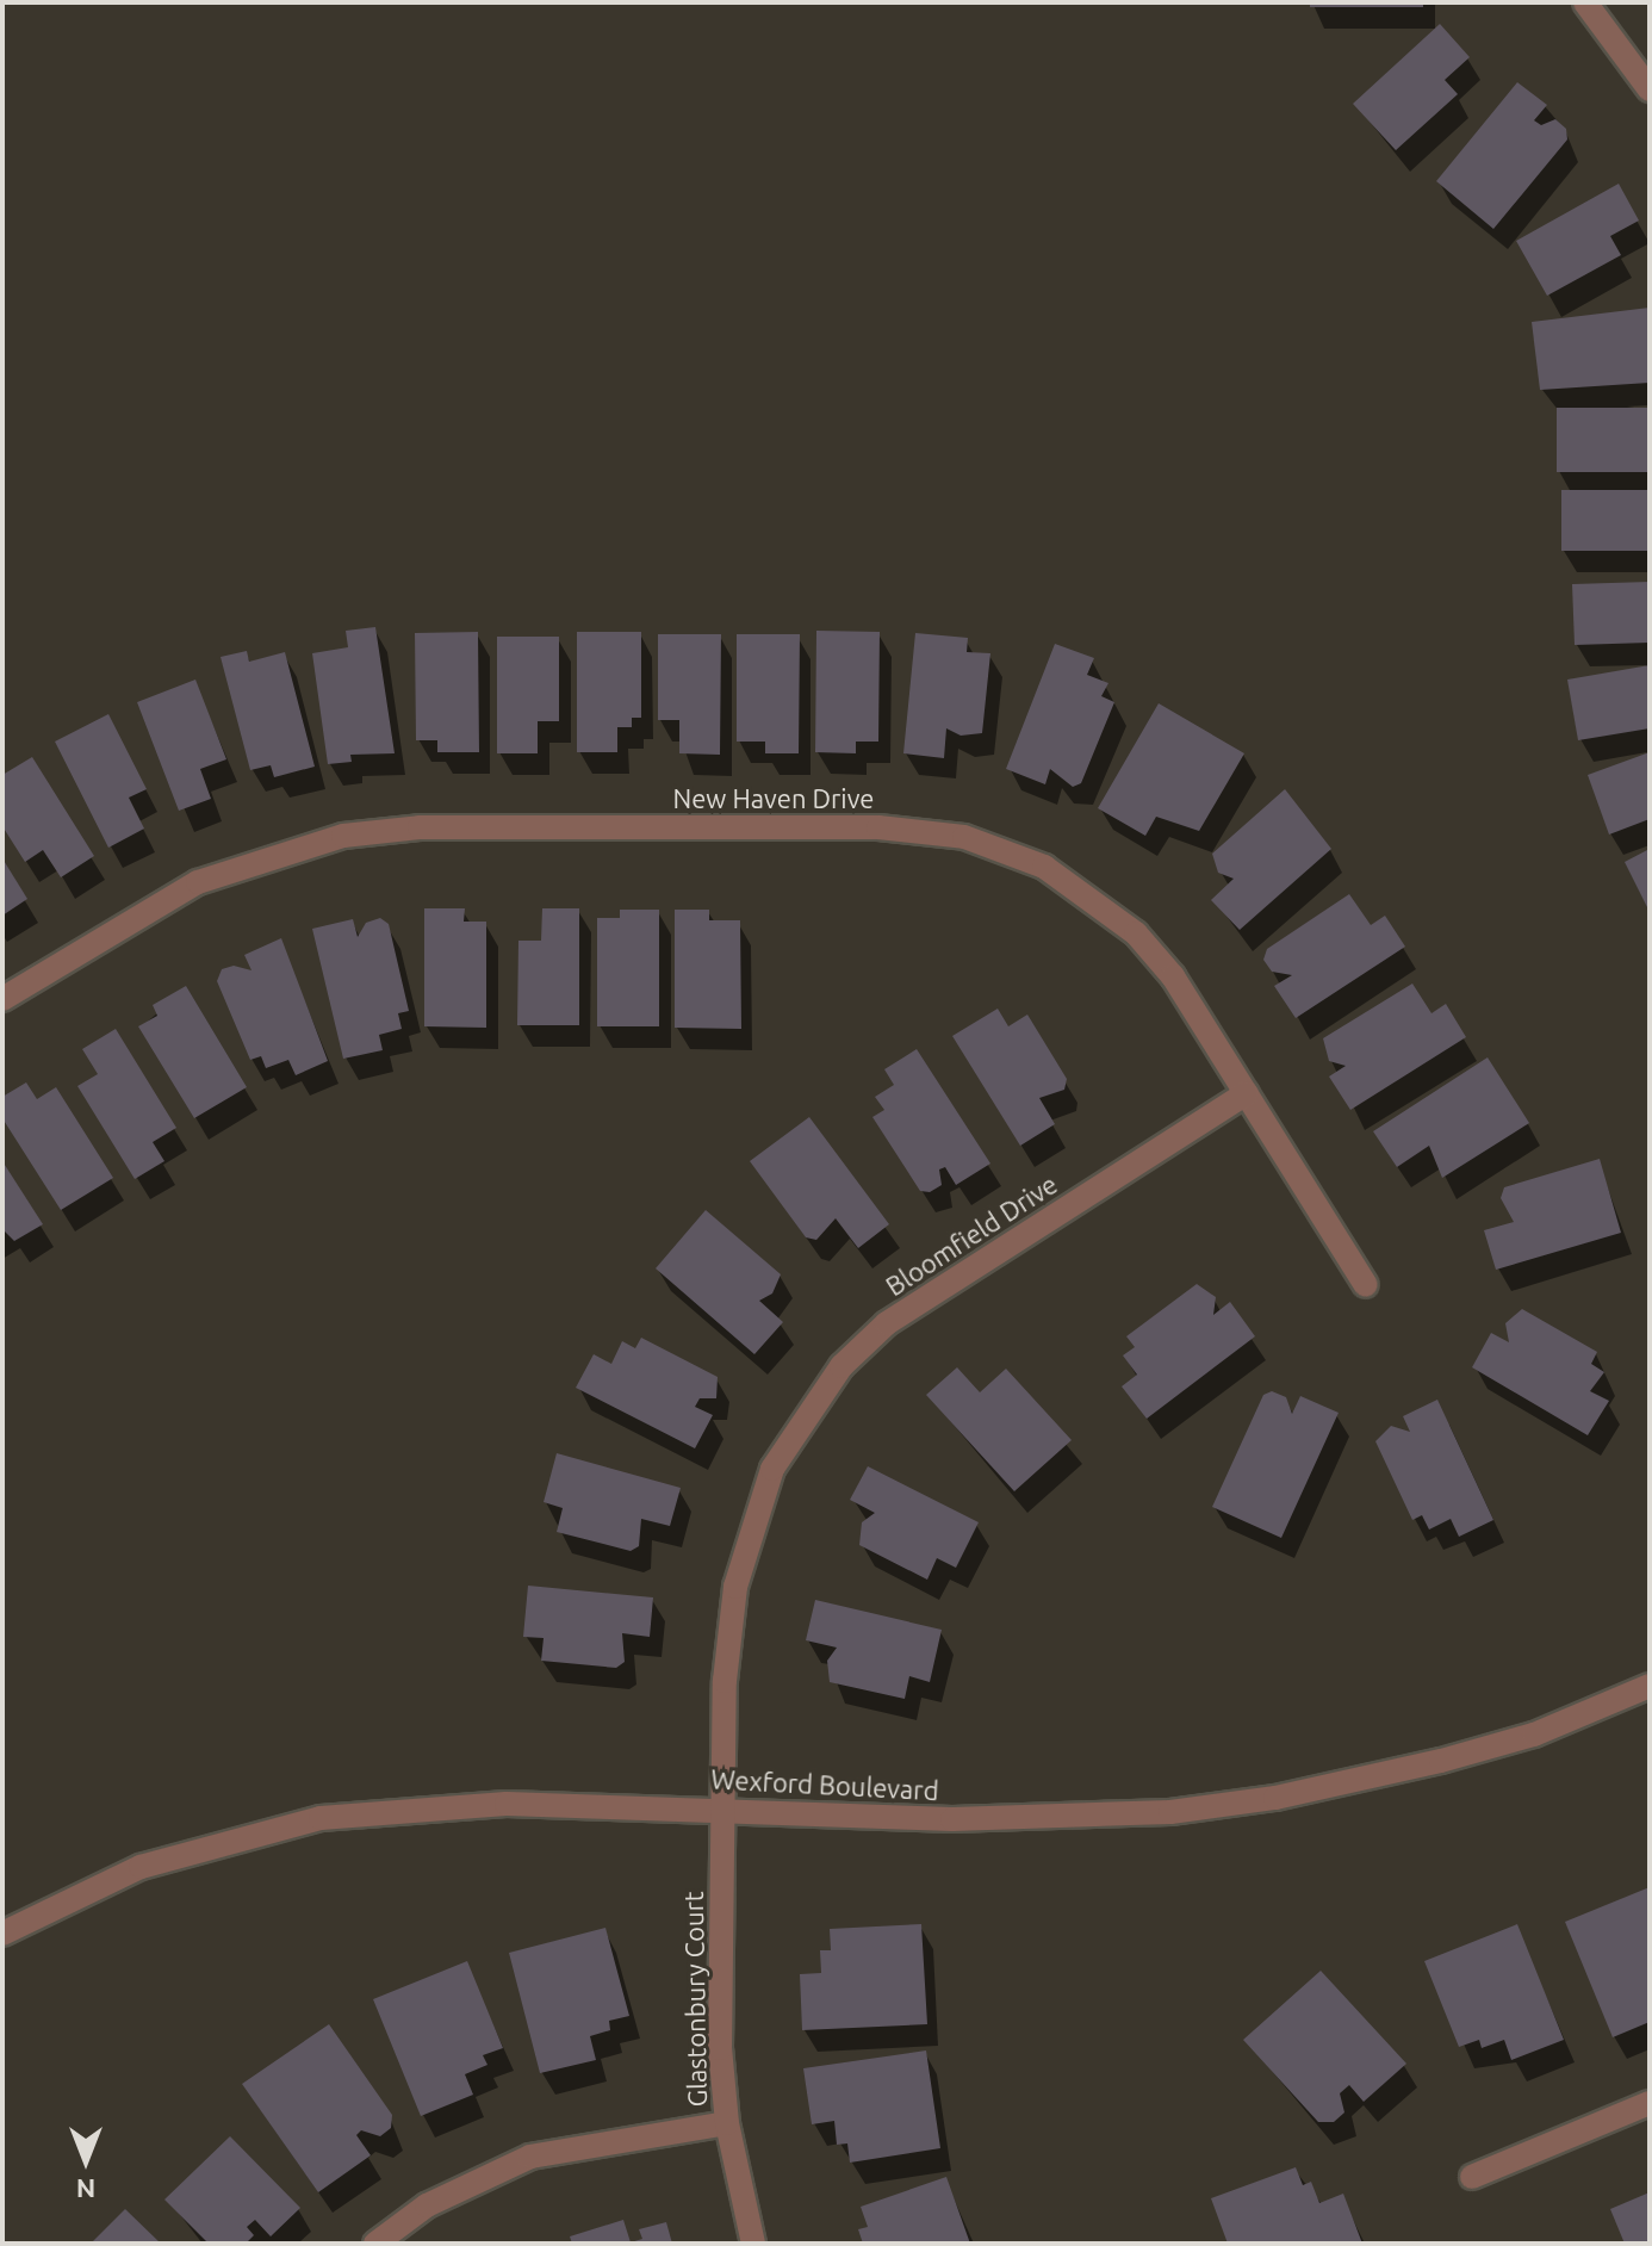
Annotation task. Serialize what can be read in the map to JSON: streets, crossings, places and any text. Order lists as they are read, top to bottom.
{
  "streets": {
    "street": [
      "New Haven Drive",
      "Bloomfield Drive",
      "Wexford Boulevard",
      "Glastonbury Court"
    ]
  },
  "crossings": [
    ["New Haven Drive", "Bloomfield Drive"],
    ["Bloomfield Drive", "Wexford Boulevard"],
    ["Bloomfield Drive", "Glastonbury Court"],
    ["Wexford Boulevard", "Glastonbury Court"]
  ],
  "north": "bottom"
}
